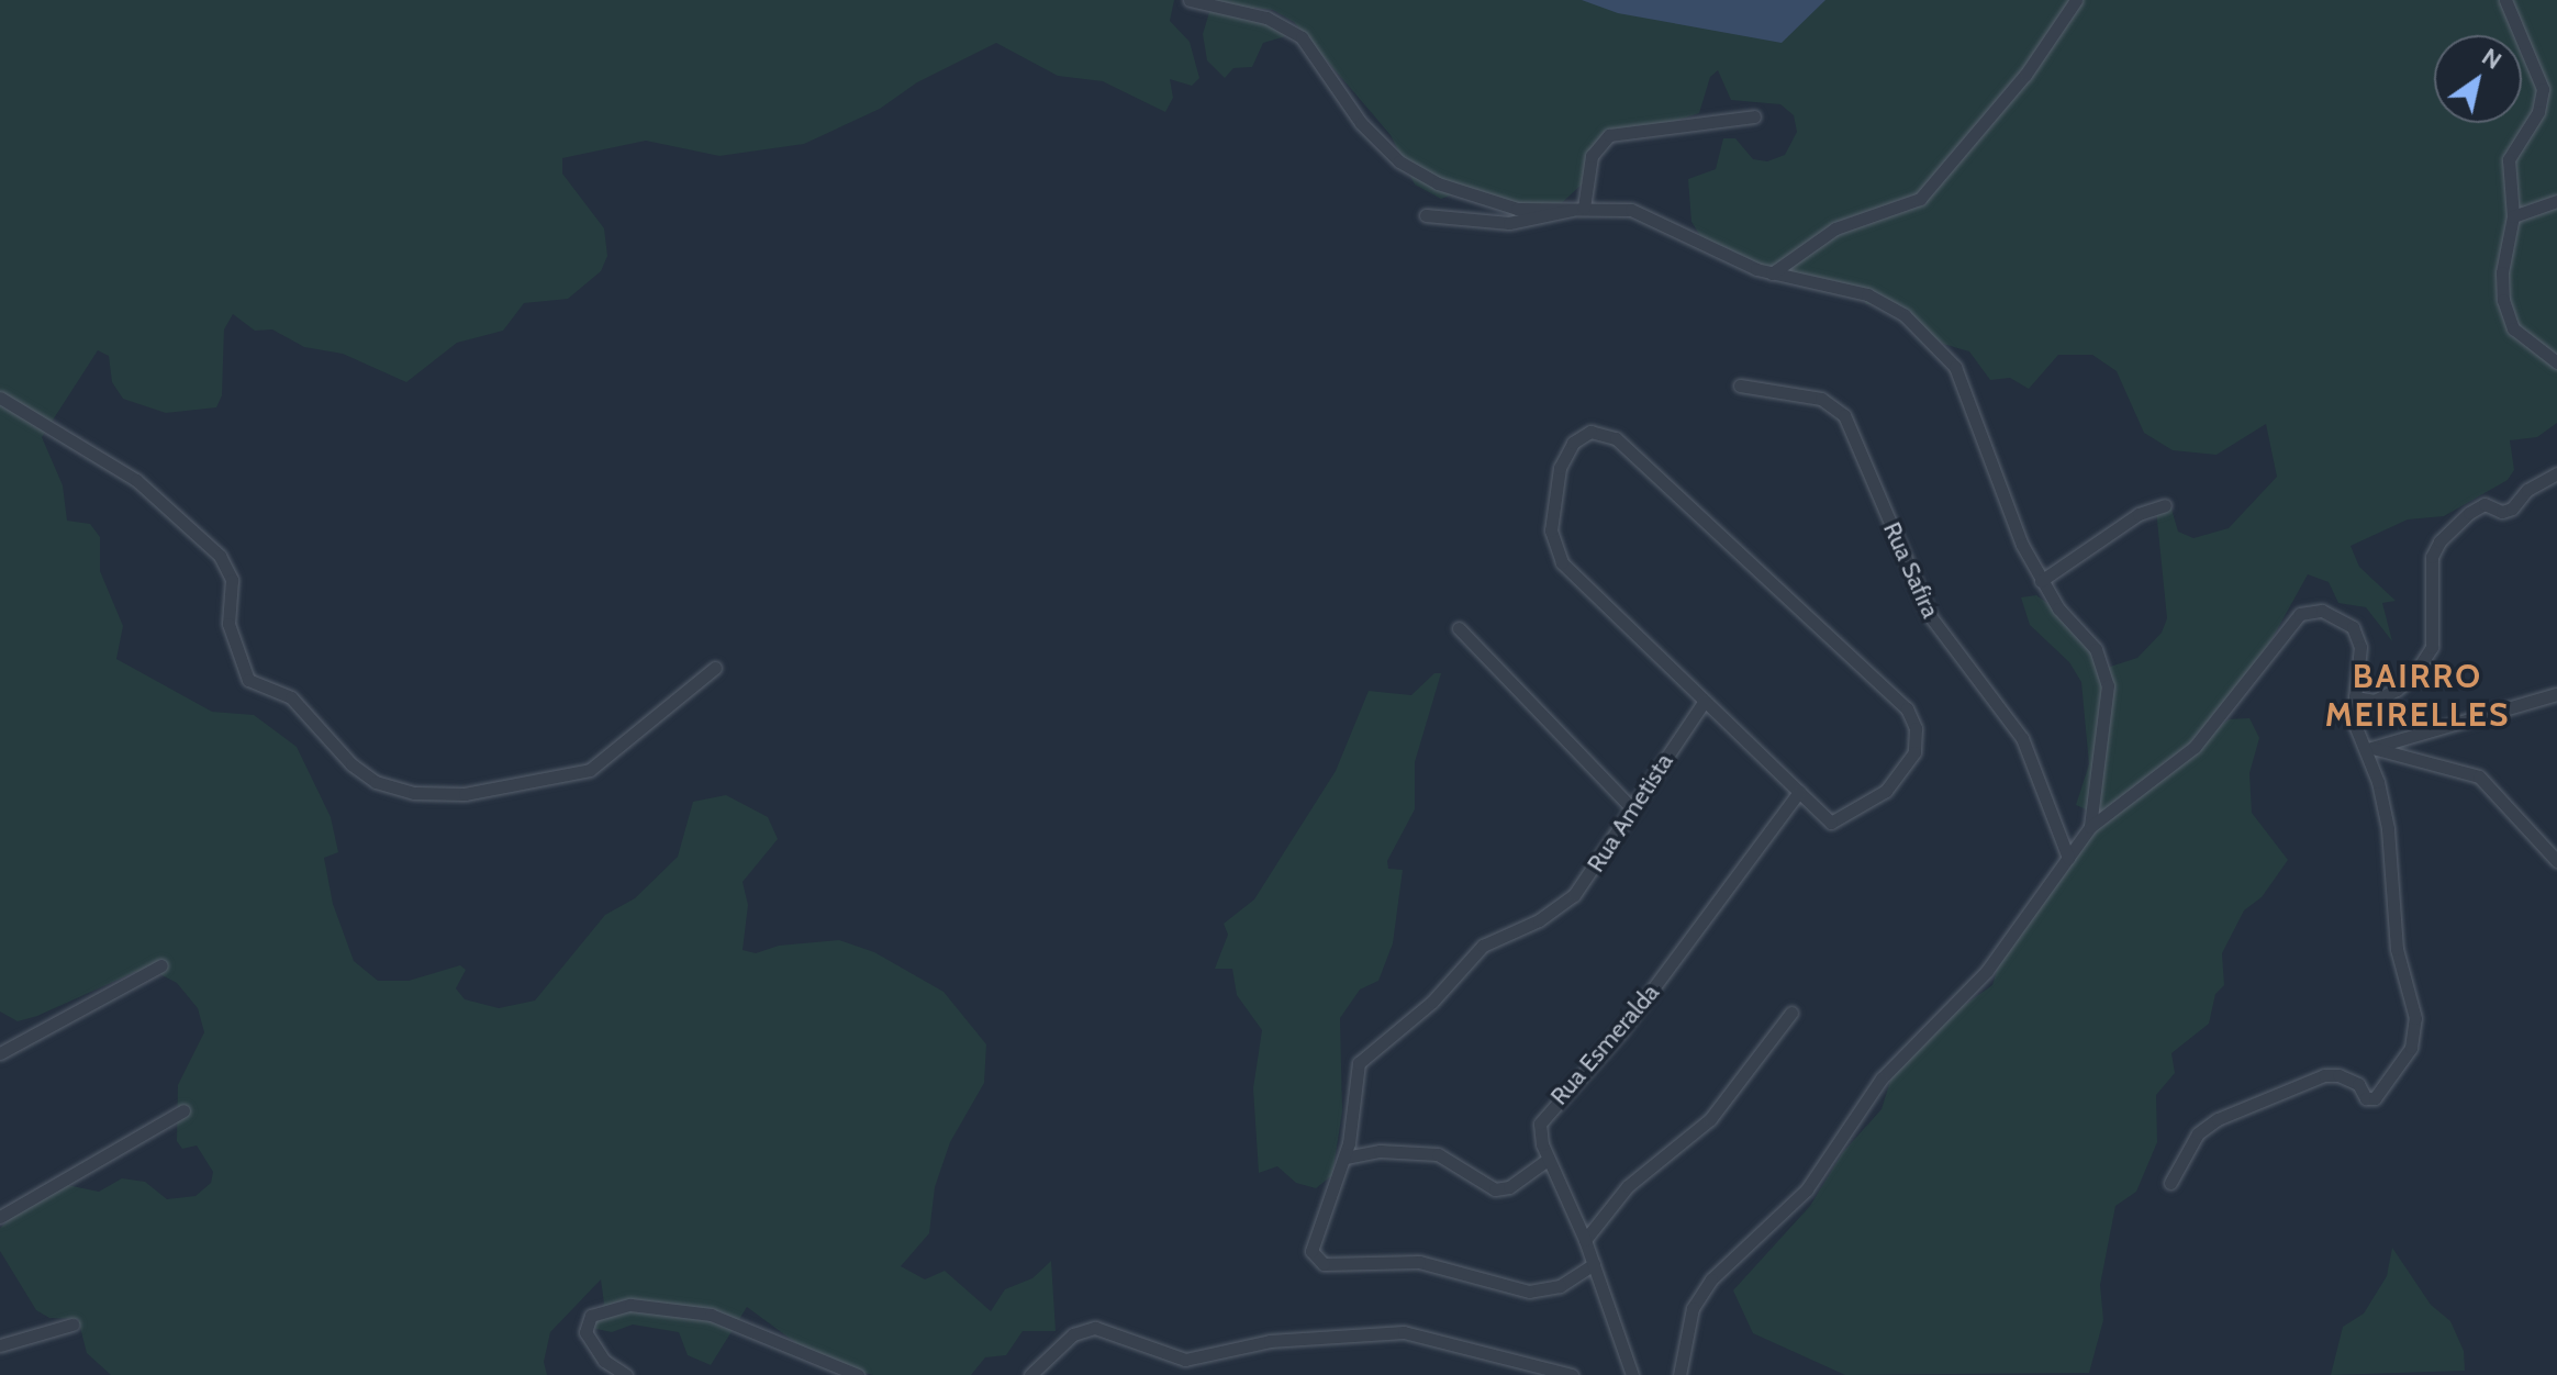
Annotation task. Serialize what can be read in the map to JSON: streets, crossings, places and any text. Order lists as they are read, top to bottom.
{
  "streets": {
    "street": ["Rua Safira", "Rua Ametista", "Rua Esmeralda"]
  },
  "crossings": [
    ["Rua Ametista", "Rua Esmeralda"]
  ],
  "districts": ["BAIRRO MEIRELLES"],
  "north": "top right"
}
